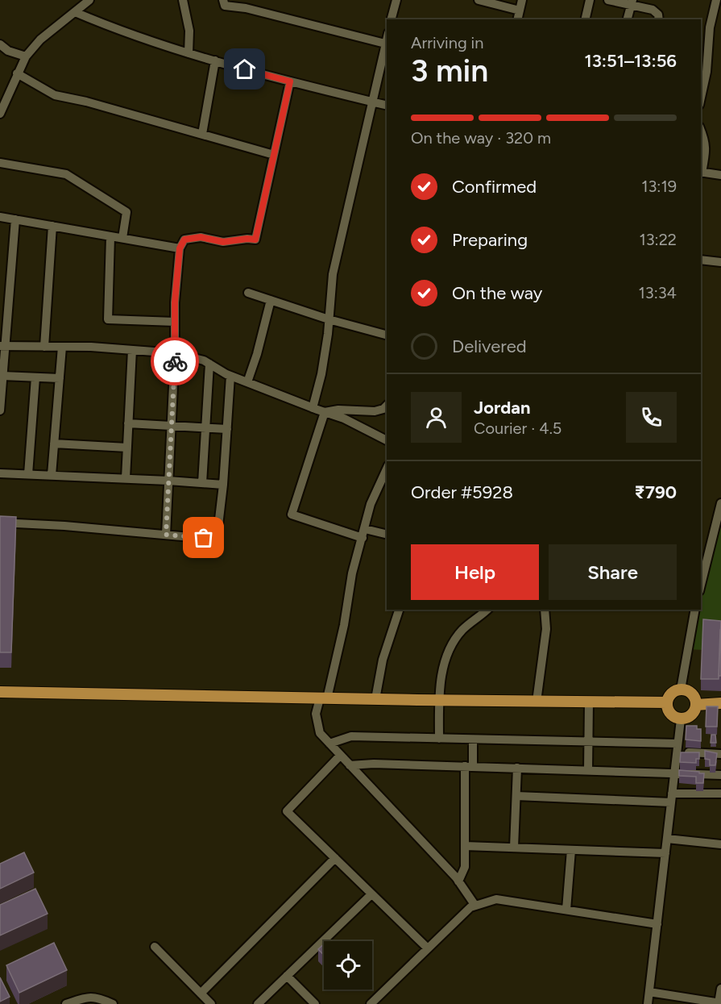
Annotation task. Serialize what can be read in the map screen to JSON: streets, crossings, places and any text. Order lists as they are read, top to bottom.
{
  "page": {
    "heading": ["3 min", "Arriving in", "13:51–13:56"],
    "panel": [
      "Jordan",
      "Courier · 4.5",
      "Order #5928",
      "₹790"
    ],
    "bar": "On the way · 320 m",
    "list": [
      ["Confirmed", "13:19"],
      ["Preparing", "13:22"],
      ["On the way", "13:34"],
      "Delivered"
    ],
    "buttons": ["Help", "Share"]
  }
}
